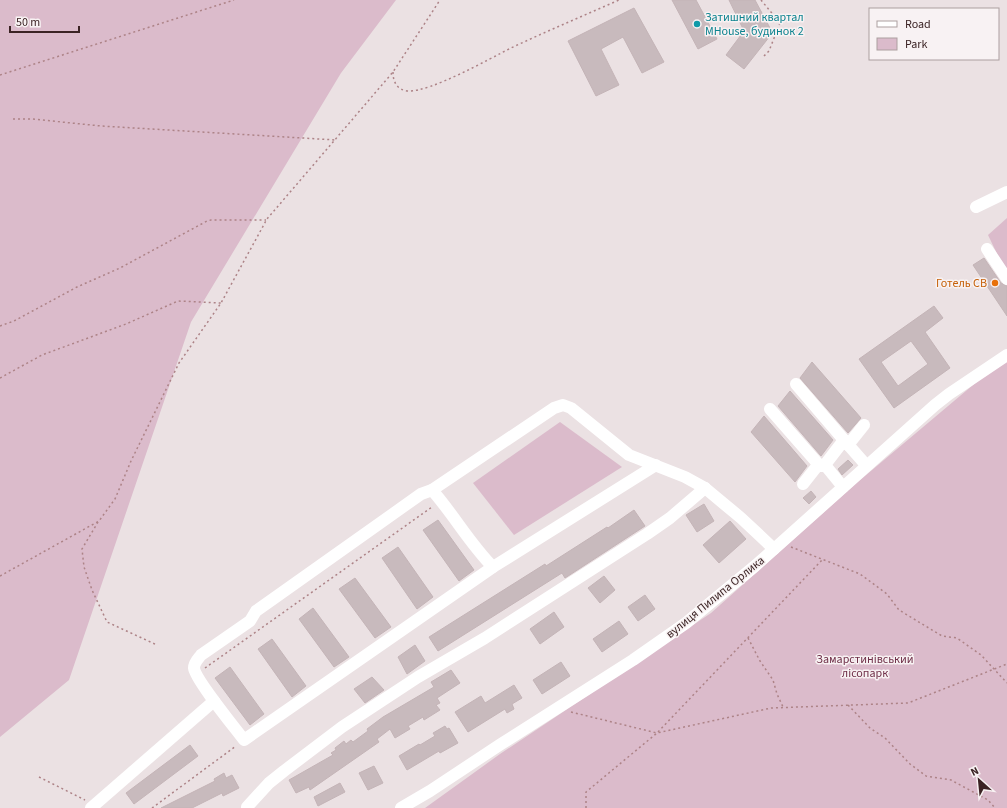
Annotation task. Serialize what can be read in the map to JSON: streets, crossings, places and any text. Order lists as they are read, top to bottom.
{
  "streets": {
    "street": ["вулиця Пилипа Орлика"]
  },
  "parks": ["Замарстинівський лісопарк"],
  "places": ["Затишний квартал MHouse, будинок 2", "Готель СВ"],
  "legend": ["Road", "Park"],
  "scale_bar": "50 m",
  "north": "top left"
}
